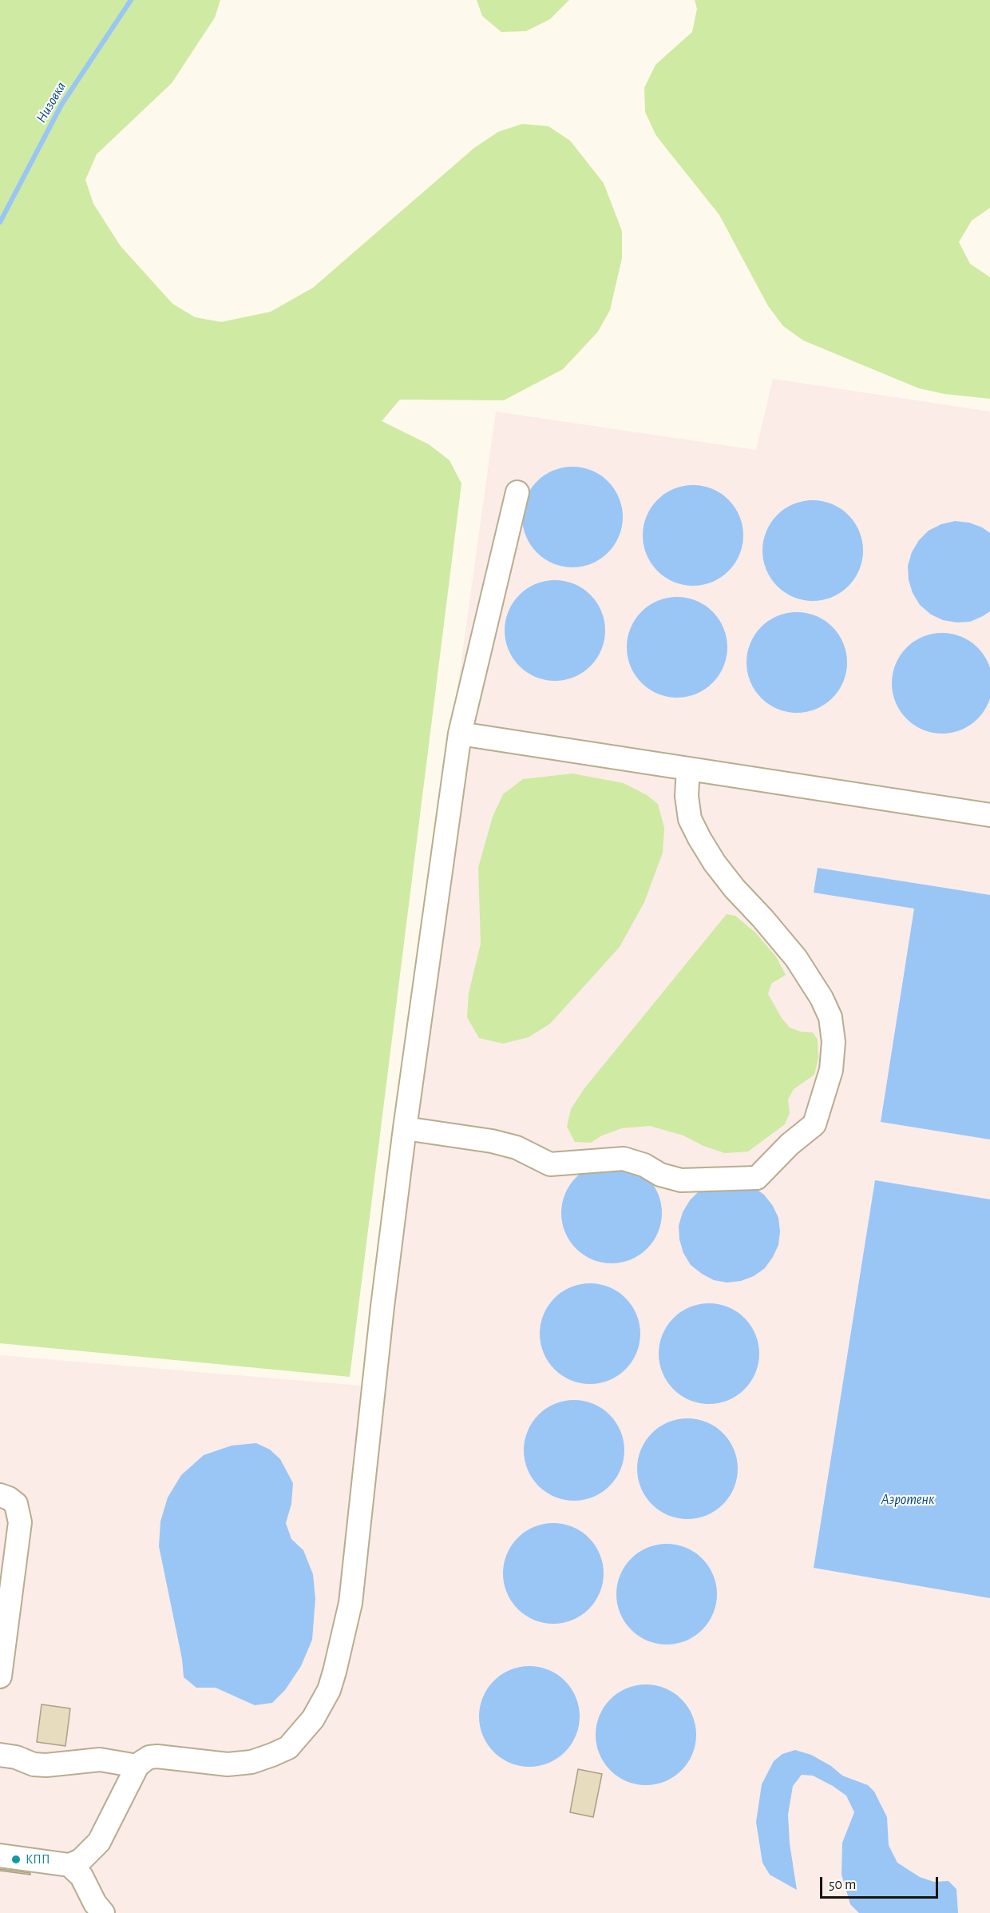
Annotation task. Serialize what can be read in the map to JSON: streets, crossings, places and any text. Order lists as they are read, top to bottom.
{
  "water": ["Низовка", "Аэротенк"],
  "places": ["КПП"],
  "scale_bar": "50 m"
}
